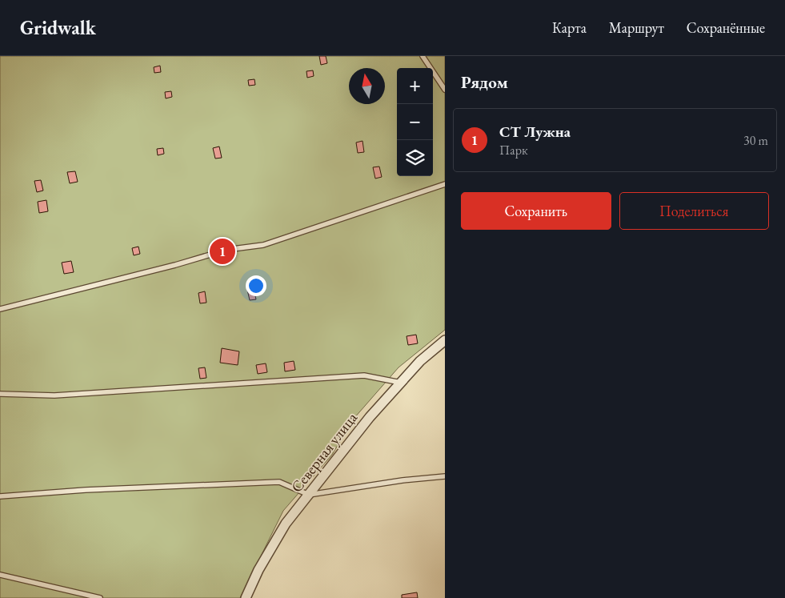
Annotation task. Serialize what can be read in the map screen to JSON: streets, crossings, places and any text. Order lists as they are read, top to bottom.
{
  "streets": {
    "street": ["Северная улица"]
  },
  "north": "top",
  "page": {
    "header": "Gridwalk",
    "nav": ["Карта", "Маршрут", "Сохранённые"],
    "heading": "Рядом",
    "map_buttons": ["+", "−"],
    "list": [
      {
        "mark": "1",
        "name": "СТ Лужна",
        "note": "Парк",
        "value": "30 m"
      }
    ],
    "buttons": ["Сохранить", "Поделиться"],
    "pins": "1"
  }
}
